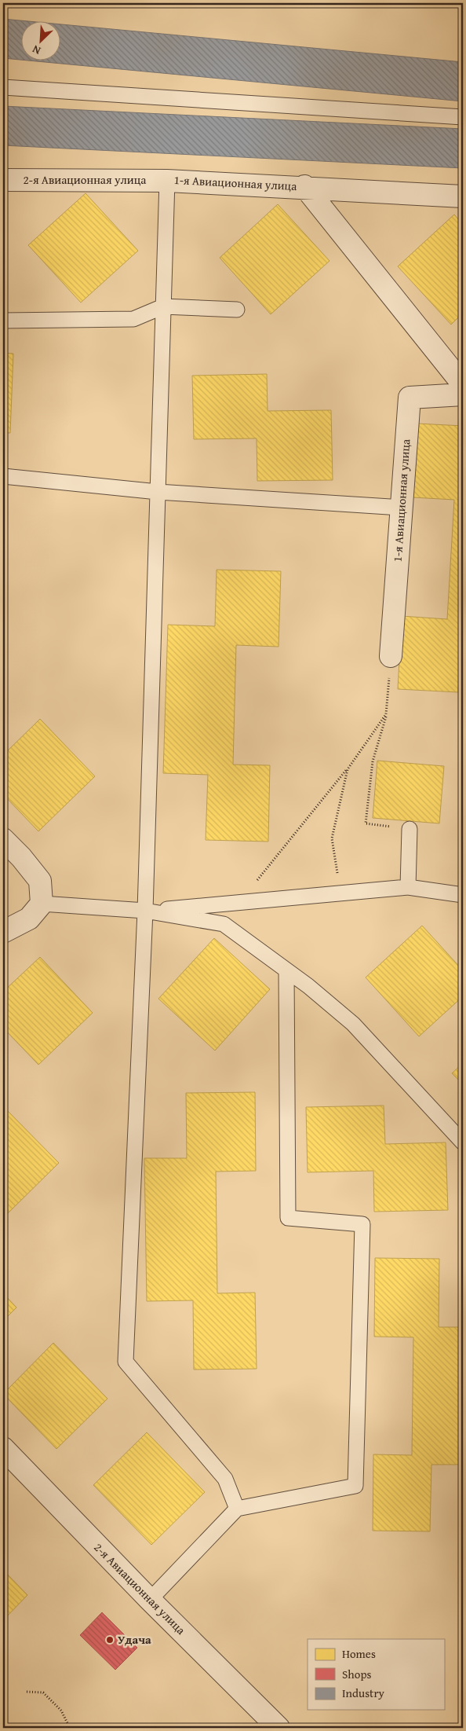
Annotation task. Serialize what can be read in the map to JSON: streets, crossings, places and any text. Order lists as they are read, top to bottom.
{
  "streets": {
    "street": ["2-я Авиационная улица", "1-я Авиационная улица"]
  },
  "crossings": [
    ["2-я Авиационная улица", "1-я Авиационная улица"]
  ],
  "places": ["Удача"],
  "legend": ["Homes", "Shops", "Industry"],
  "north": "bottom left"
}
